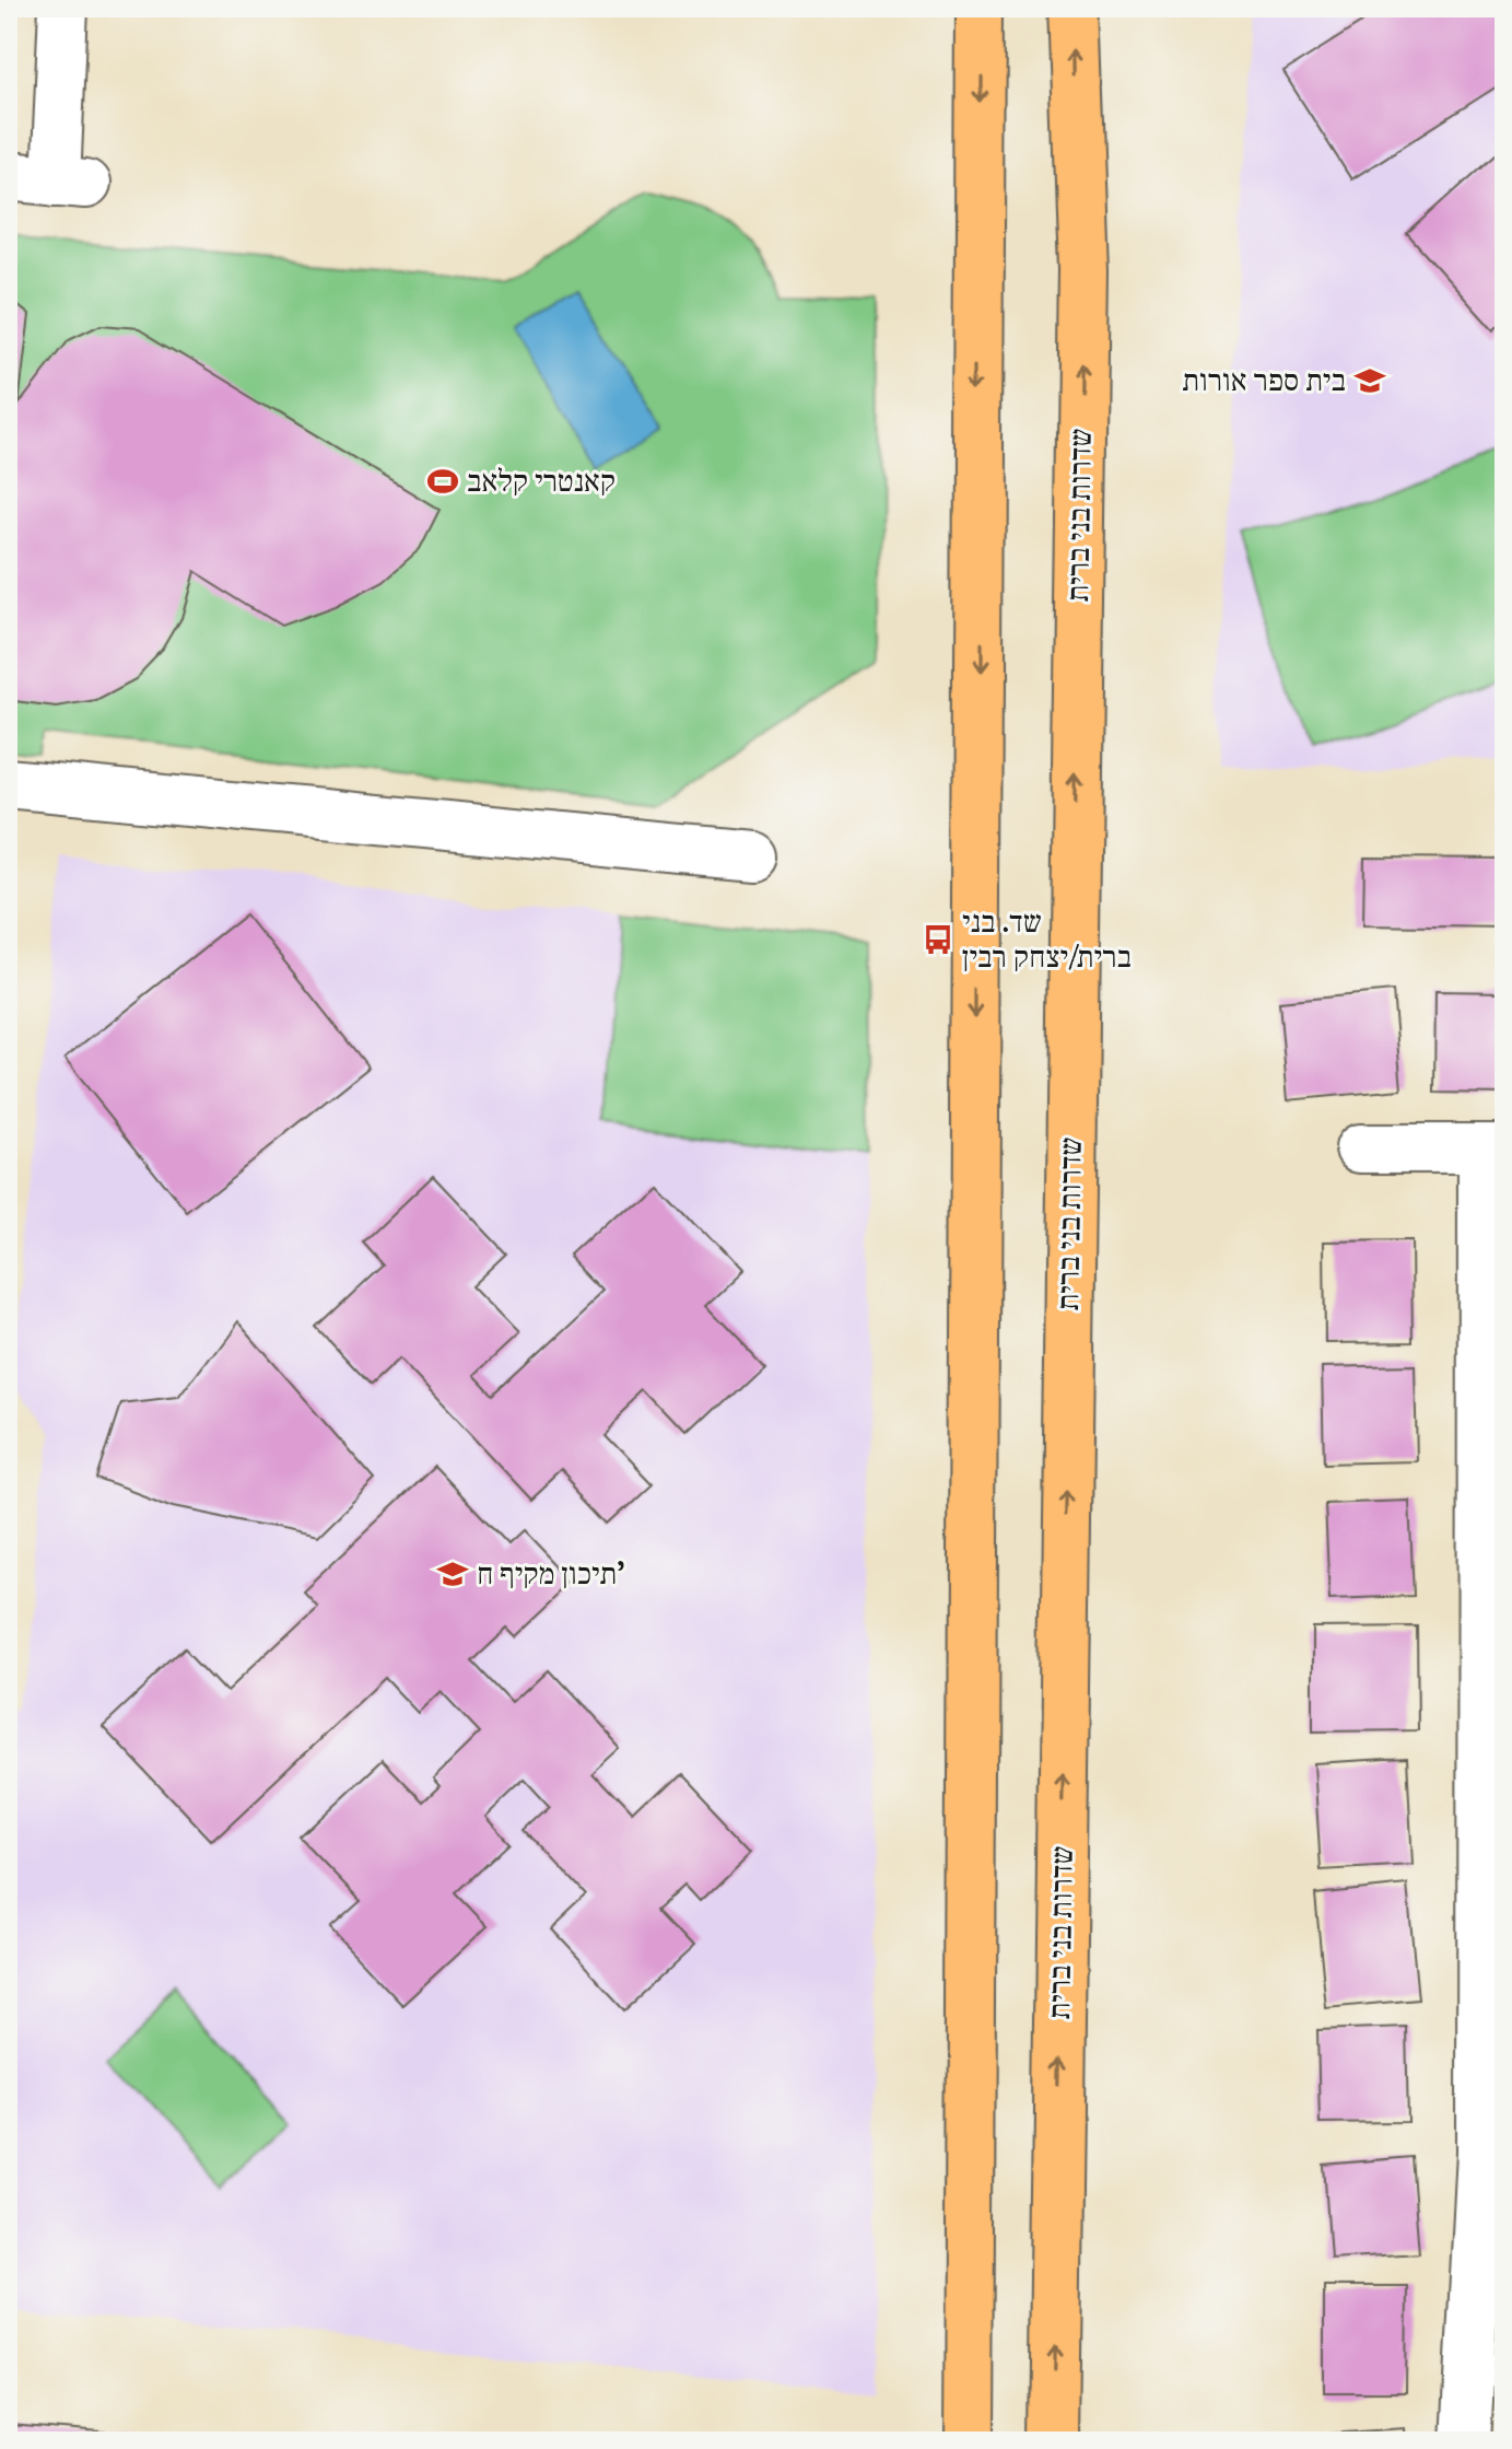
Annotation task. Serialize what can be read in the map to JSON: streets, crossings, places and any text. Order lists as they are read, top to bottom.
{
  "streets": {
    "main road": ["שדרות בני ברית"]
  },
  "places": {
    "school or university": ["בית ספר אורות", "תיכון מקיף ח'"],
    "sports": ["קאנטרי קלאב"],
    "bus stop": ["שד. בני ברית/יצחק רבין"]
  }
}
